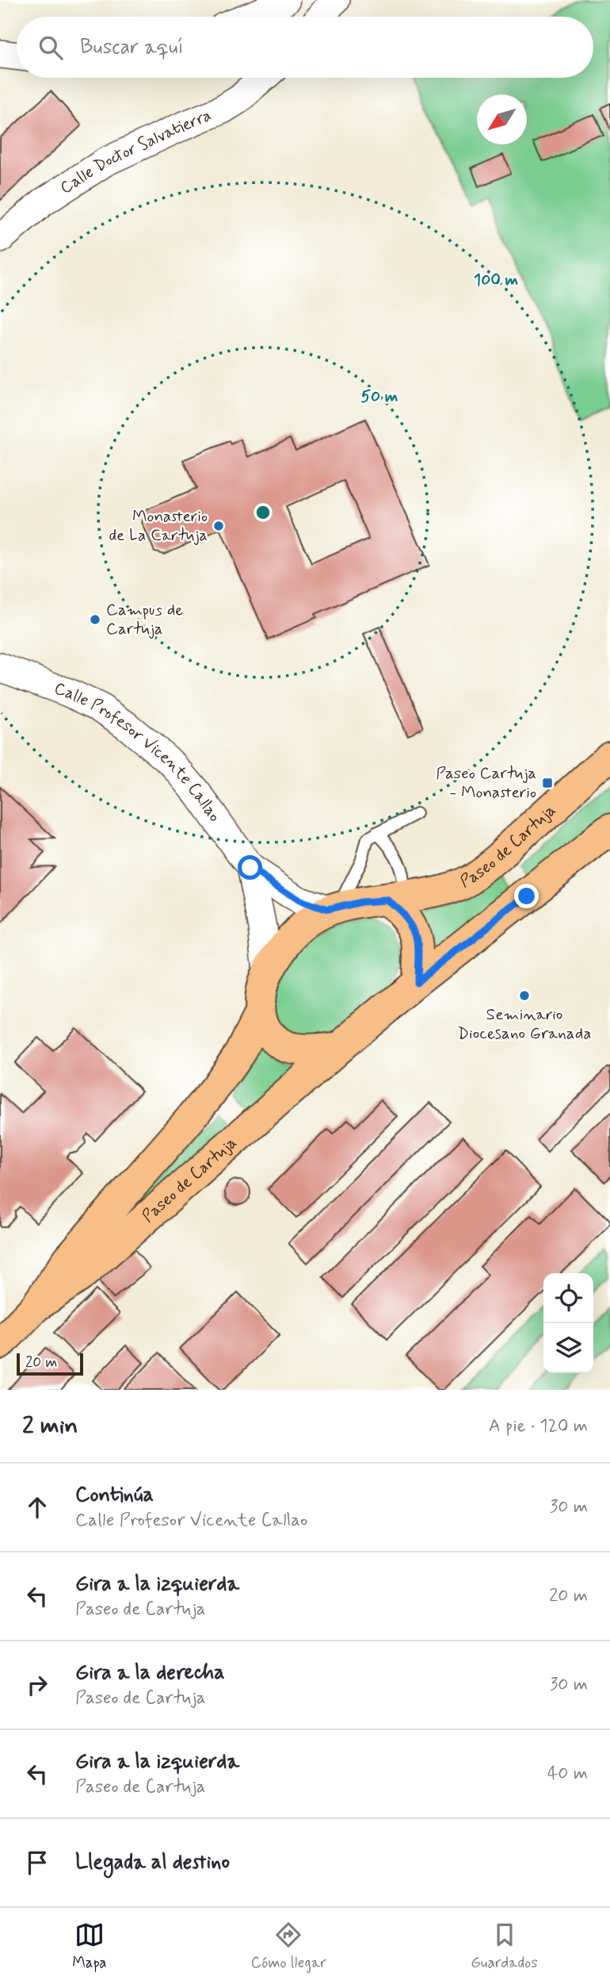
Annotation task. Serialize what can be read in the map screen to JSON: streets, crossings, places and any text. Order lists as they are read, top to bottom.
{
  "streets": {
    "main road": ["Paseo de Cartuja"],
    "street": ["Calle Doctor Salvatierra", "Calle Profesor Vicente Callao"]
  },
  "crossings": [
    ["Calle Profesor Vicente Callao", "Paseo de Cartuja"]
  ],
  "places": {
    "other": ["Monasterio de La Cartuja", "Campus de Cartuja", "Seminario Diocesano Granada"],
    "transit": ["Paseo Cartuja - Monasterio"]
  },
  "scale_bar": "20 m",
  "north": "bottom left",
  "page": {
    "search": "Buscar aquí",
    "scale": "20 m",
    "heading": ["2 min", "A pie · 120 m"],
    "list": [
      ["Continúa", "Calle Profesor Vicente Callao", "30 m"],
      ["Gira a la izquierda", "Paseo de Cartuja", "20 m"],
      ["Gira a la derecha", "Paseo de Cartuja", "30 m"],
      ["Gira a la izquierda", "Paseo de Cartuja", "40 m"],
      "Llegada al destino"
    ],
    "nav": ["Mapa", "Cómo llegar", "Guardados"]
  },
  "rings": ["100 m", "50 m"]
}
